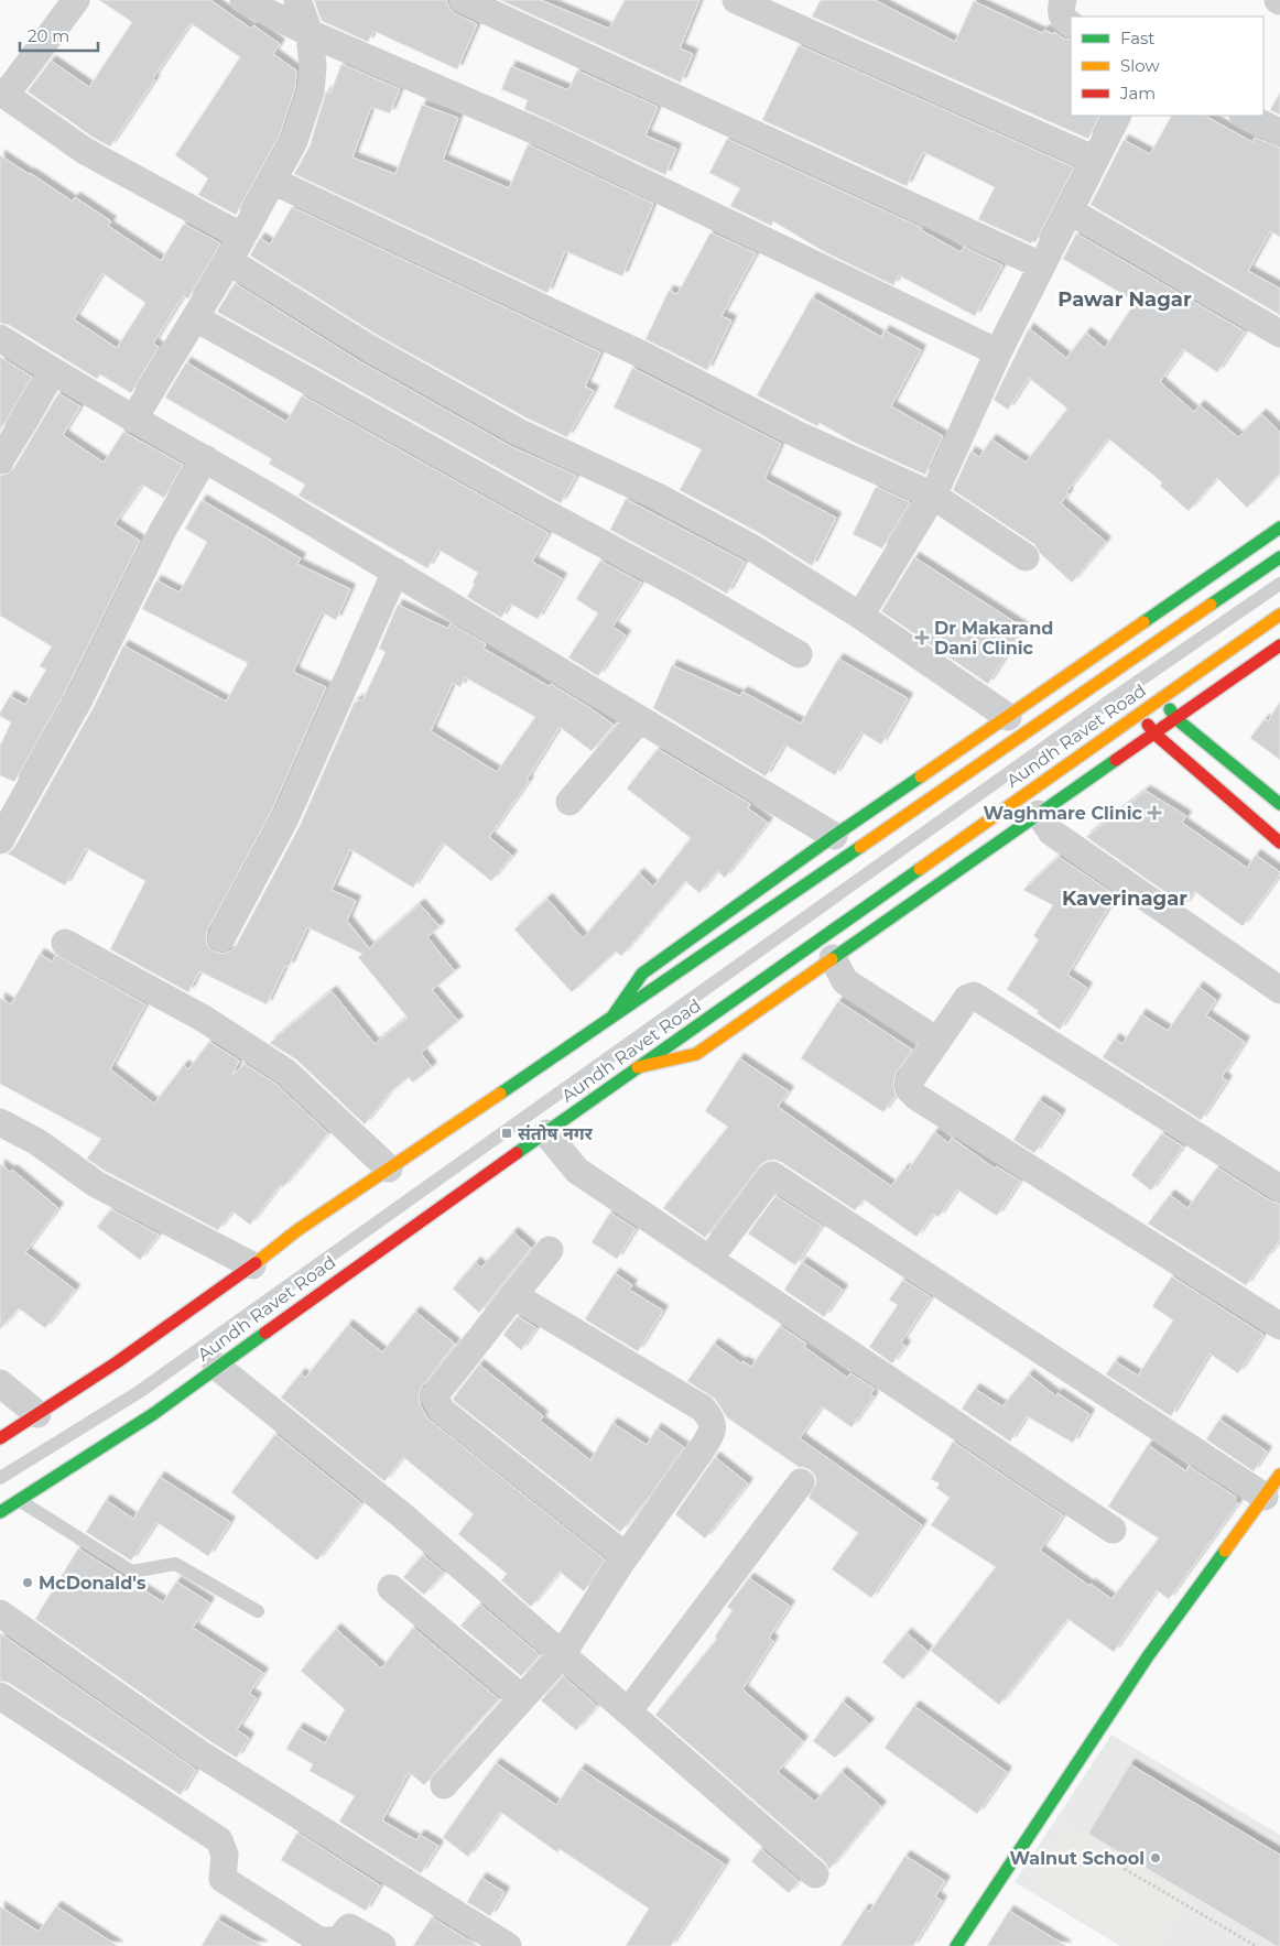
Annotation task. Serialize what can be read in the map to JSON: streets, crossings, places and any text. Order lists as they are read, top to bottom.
{
  "streets": {
    "main road": ["Aundh Ravet Road"]
  },
  "districts": ["Pawar Nagar", "Kaverinagar"],
  "places": {
    "health": ["Dr Makarand Dani Clinic", "Waghmare Clinic"],
    "transit": ["संतोष नगर"],
    "other": ["McDonald's", "Walnut School"]
  },
  "legend": ["Fast", "Slow", "Jam"],
  "scale_bar": "20 m"
}
